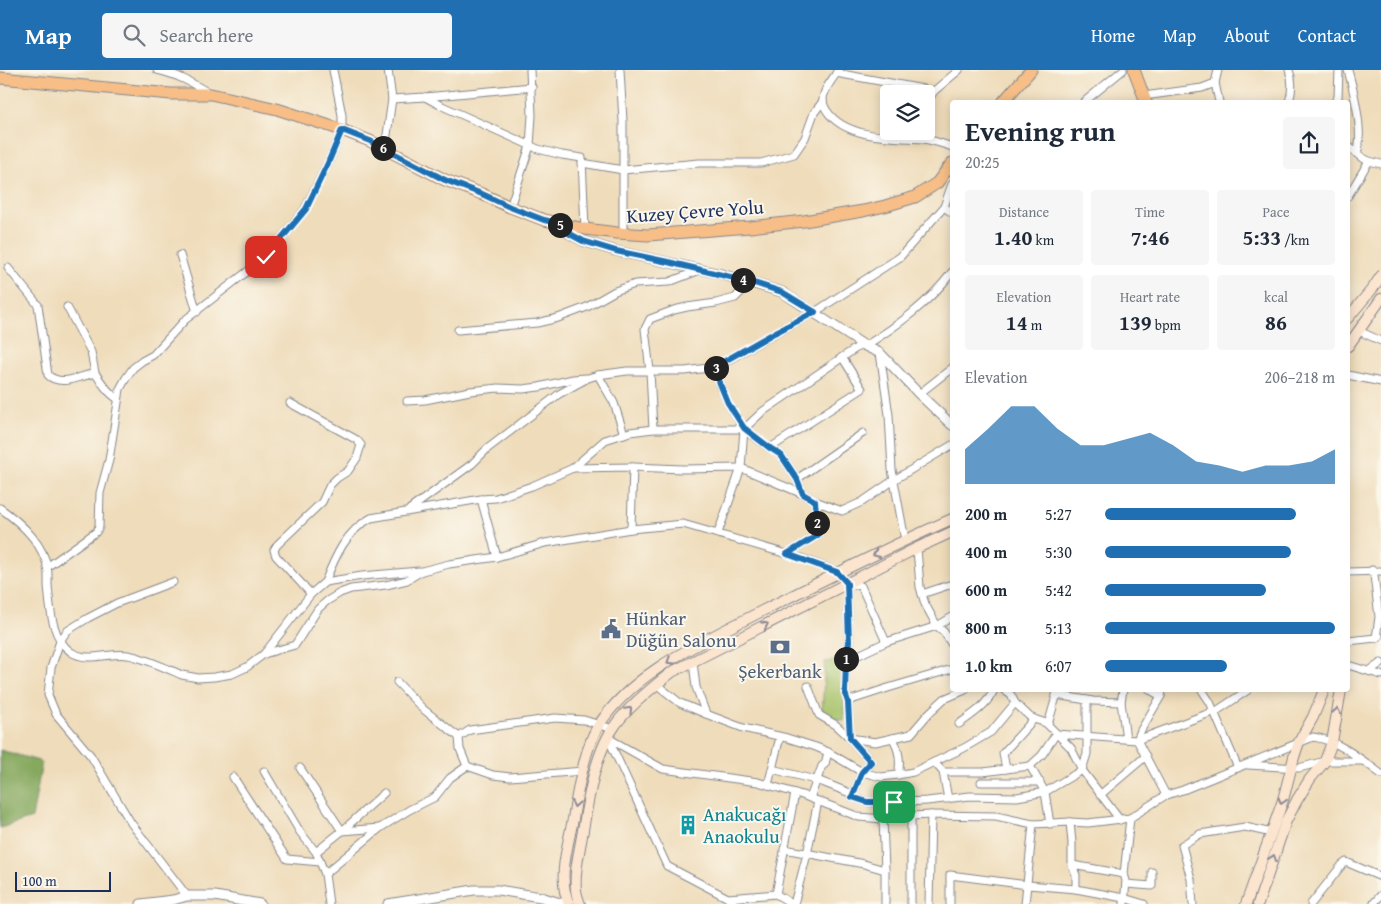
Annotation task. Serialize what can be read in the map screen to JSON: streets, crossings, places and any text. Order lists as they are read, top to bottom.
{
  "streets": {
    "main road": ["Kuzey Çevre Yolu"]
  },
  "places": {
    "public building": ["Hünkar Düğün Salonu"],
    "bank": ["Şekerbank"],
    "building": ["Anakucağı Anaokulu"]
  },
  "scale_bar": "100 m",
  "page": {
    "header": "Map",
    "search": "Search here",
    "nav": [
      "Home",
      "Map",
      "About",
      "Contact"
    ],
    "heading": ["Evening run", "20:25"],
    "pins": [
      "6",
      "5",
      "4",
      "3",
      "2",
      "1"
    ],
    "stats": [
      ["Distance", "1.40 km"],
      ["Time", "7:46"],
      ["Pace", "5:33 /km"],
      ["Elevation", "14 m"],
      ["Heart rate", "139 bpm"],
      ["kcal", "86"]
    ],
    "chart": ["Elevation", "206–218 m"],
    "list": [
      {
        "name": "200 m",
        "note": "5:27"
      },
      {
        "name": "400 m",
        "note": "5:30"
      },
      {
        "name": "600 m",
        "note": "5:42"
      },
      {
        "name": "800 m",
        "note": "5:13"
      },
      {
        "name": "1.0 km",
        "note": "6:07"
      }
    ],
    "scale": "100 m"
  }
}
